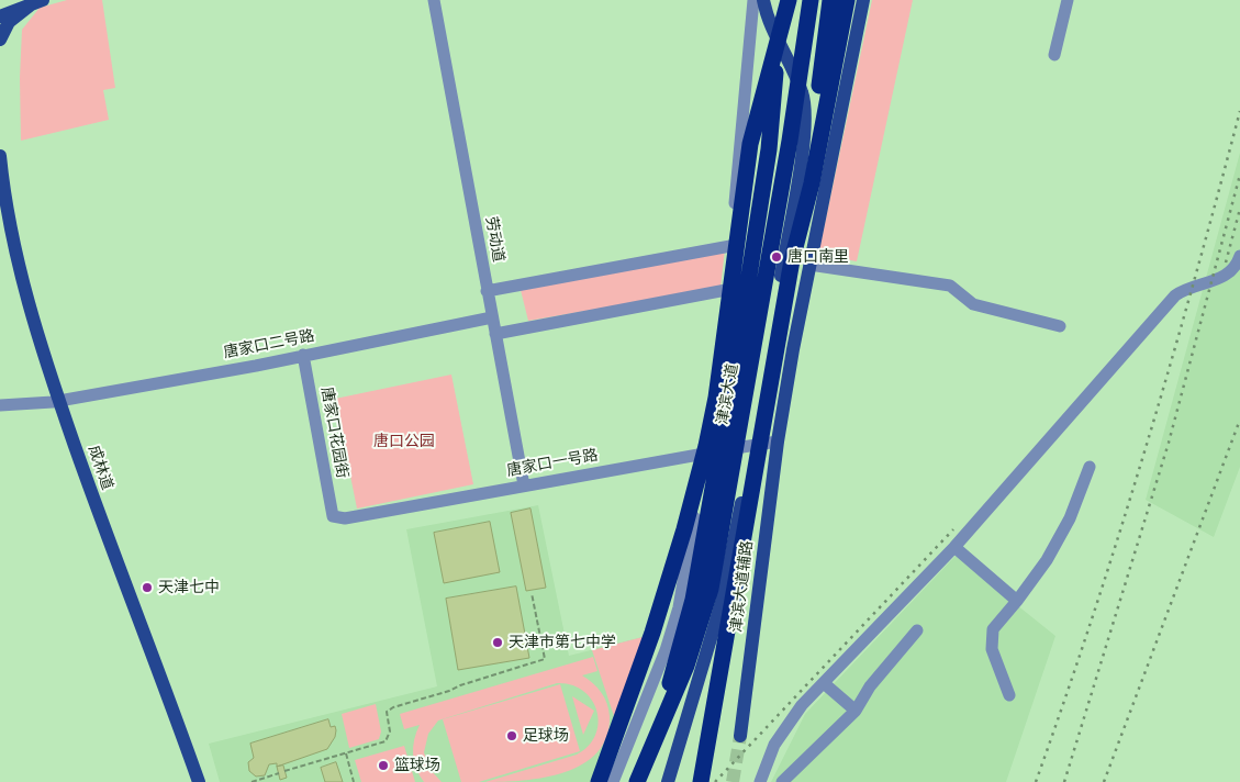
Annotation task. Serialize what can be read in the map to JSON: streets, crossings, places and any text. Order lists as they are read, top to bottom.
{
  "streets": {
    "highway": ["津滨大道"],
    "main road": ["成林道", "津滨大道辅路"],
    "street": [
      "劳动道",
      "唐家口二号路",
      "唐家口花园街",
      "唐家口一号路"
    ]
  },
  "crossings": [
    ["劳动道", "唐家口二号路"],
    ["劳动道", "唐家口一号路"],
    ["唐家口二号路", "唐家口花园街"],
    ["唐家口二号路", "成林道"],
    ["唐家口花园街", "唐家口一号路"],
    ["唐家口一号路", "津滨大道辅路"]
  ],
  "parks": ["唐口公园"],
  "places": [
    "唐口南里",
    "天津七中",
    "天津市第七中学",
    "足球场",
    "篮球场"
  ]
}
